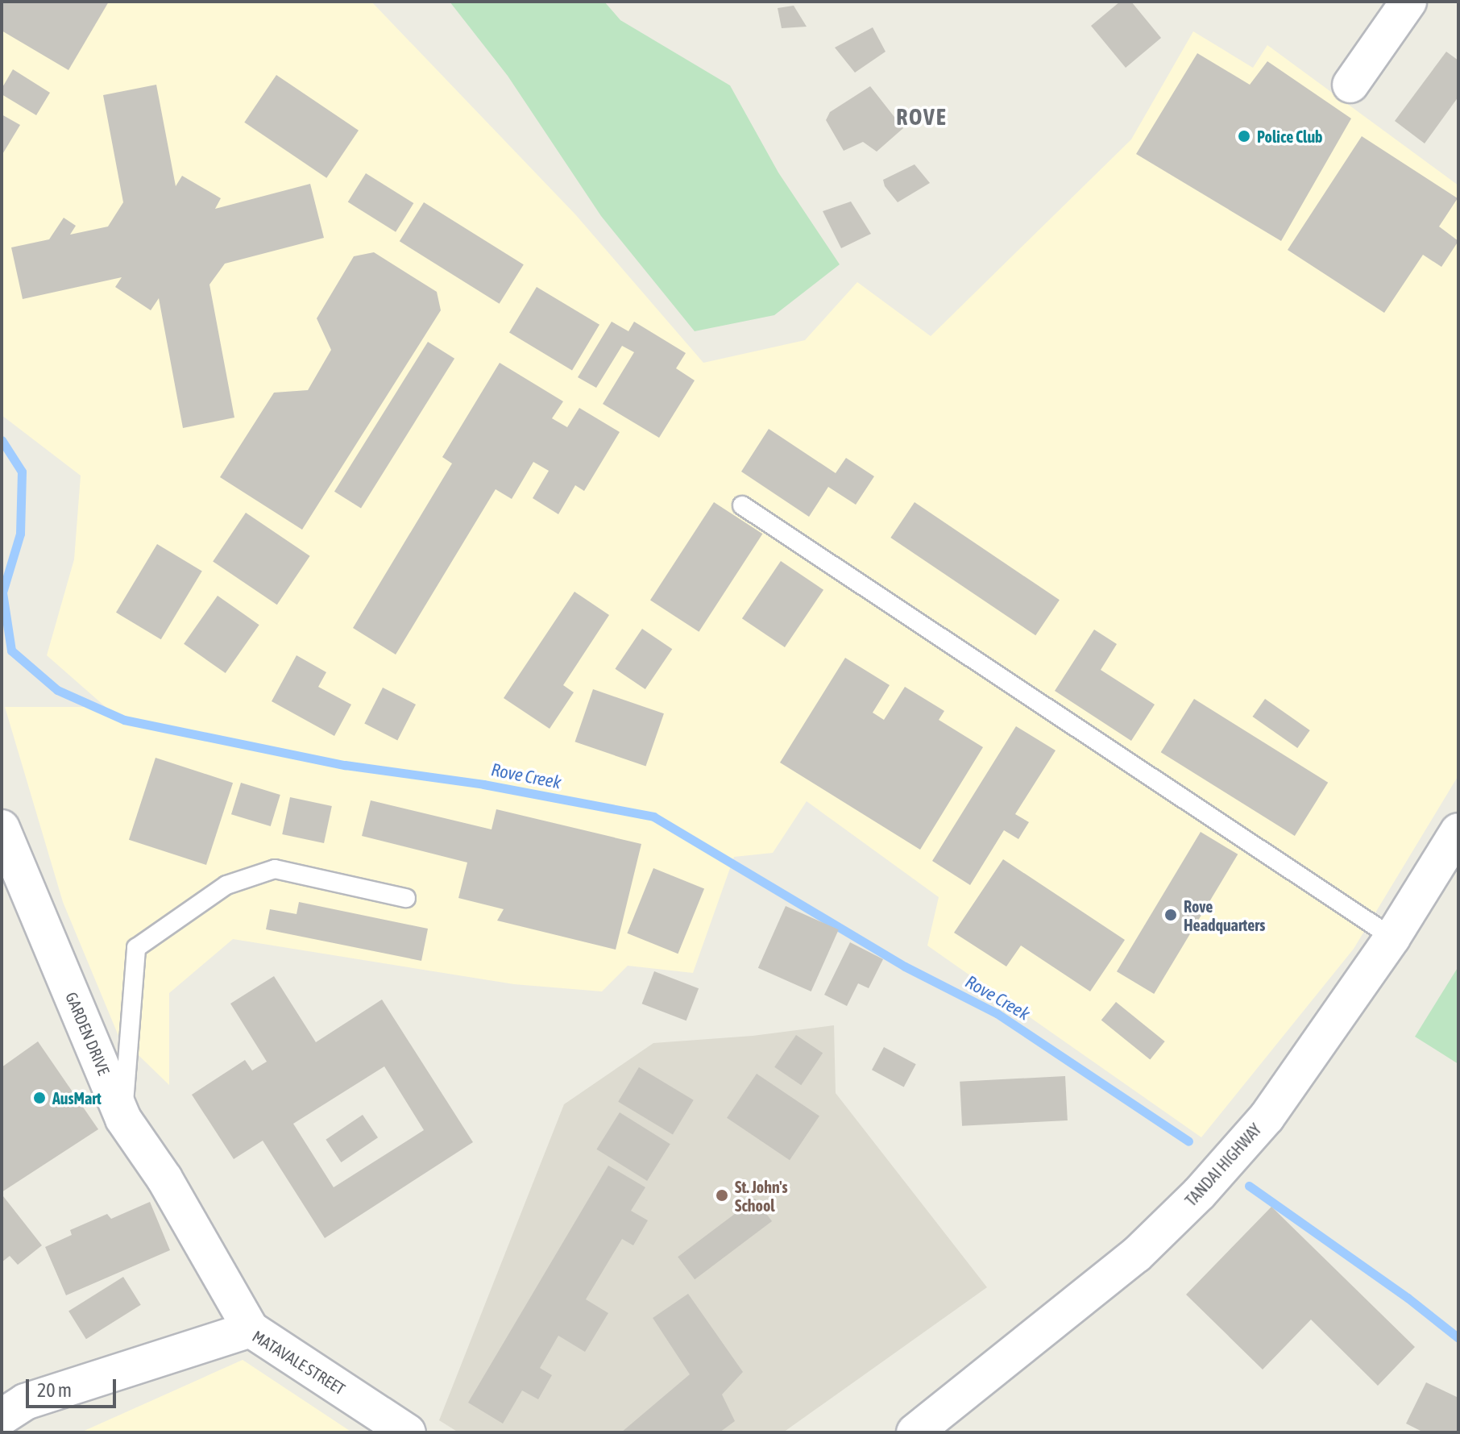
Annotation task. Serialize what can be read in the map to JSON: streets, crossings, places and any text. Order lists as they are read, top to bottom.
{
  "streets": {
    "street": ["GARDEN DRIVE", "TANDAI HIGHWAY", "MATAVALE STREET"]
  },
  "crossings": [
    ["GARDEN DRIVE", "MATAVALE STREET"]
  ],
  "districts": ["ROVE"],
  "water": ["Rove Creek"],
  "places": [
    "Police Club",
    "Rove Headquarters",
    "AusMart",
    "St. John's School"
  ],
  "scale_bar": "20 m"
}
